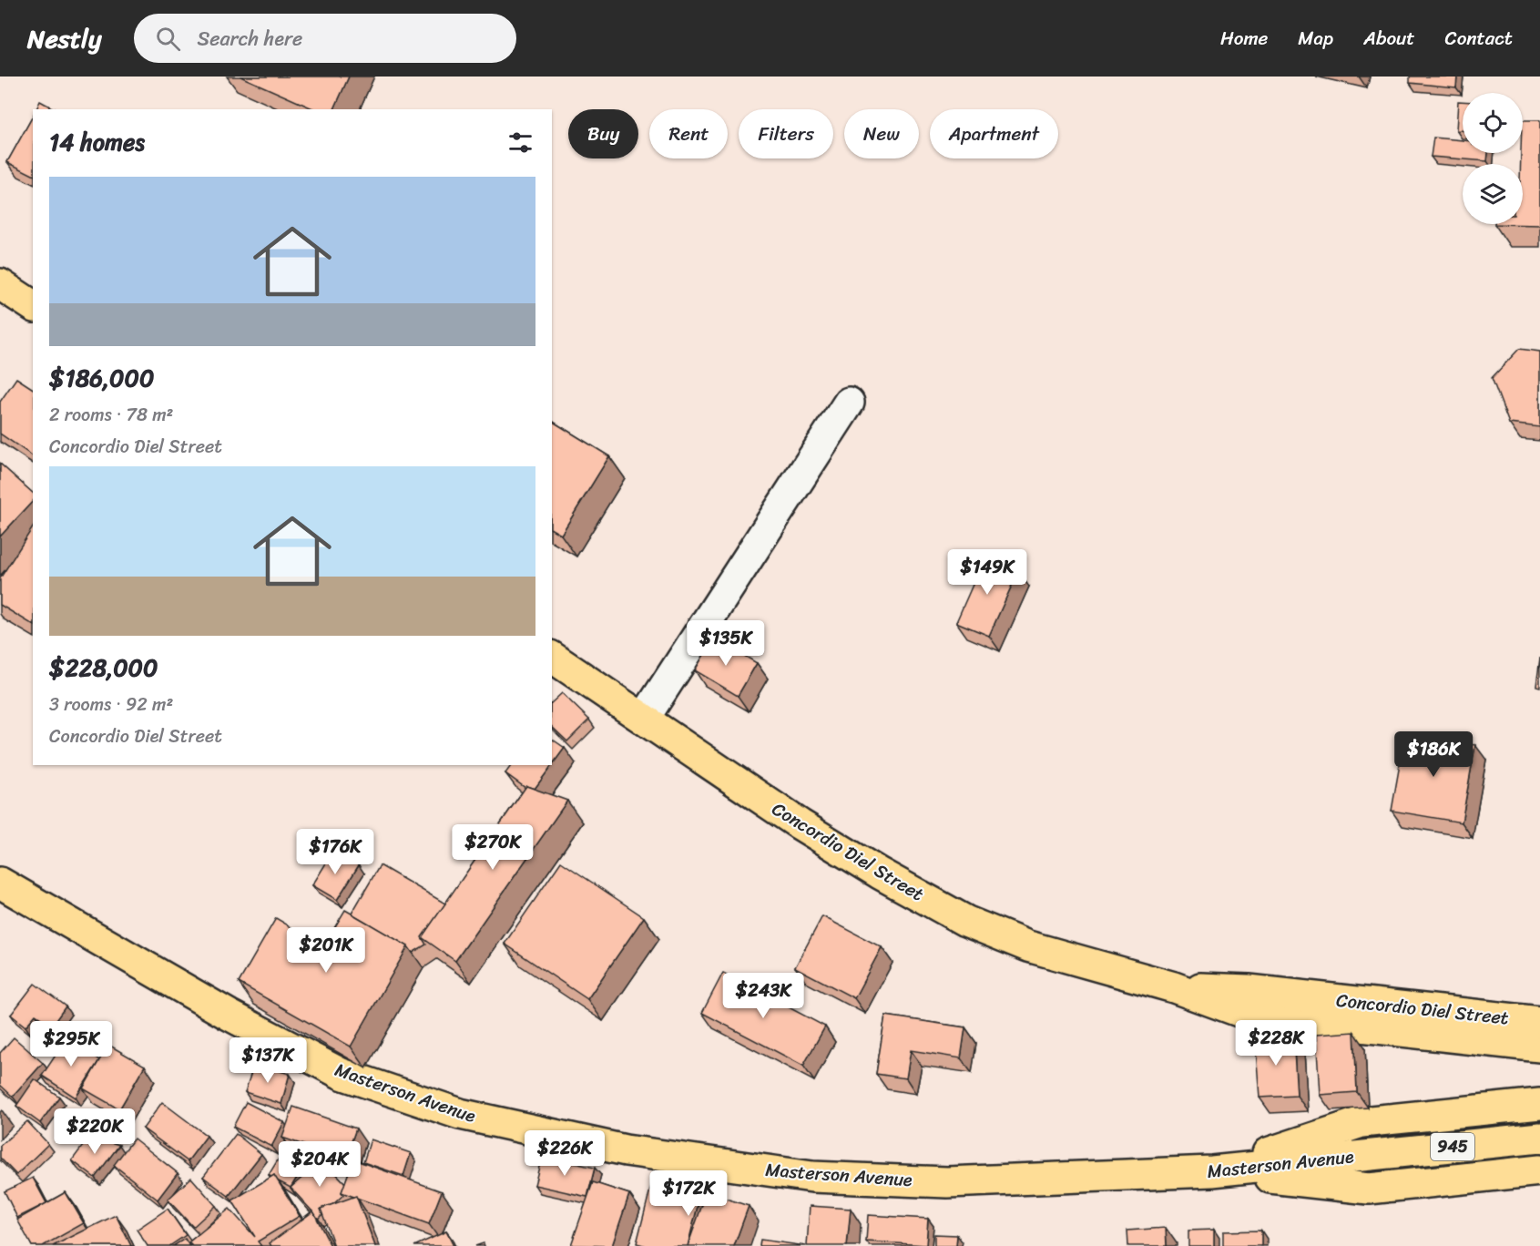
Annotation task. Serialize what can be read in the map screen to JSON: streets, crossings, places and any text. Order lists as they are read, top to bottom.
{
  "streets": {
    "main road": ["Concordio Diel Street", "Masterson Avenue", "945"]
  },
  "page": {
    "header": "Nestly",
    "search": "Search here",
    "nav": [
      "Home",
      "Map",
      "About",
      "Contact"
    ],
    "chip": [
      "Buy",
      "Rent",
      "Filters",
      "New",
      "Apartment"
    ],
    "heading": "14 homes",
    "list": [
      {
        "name": "$186,000",
        "note": "2 rooms · 78 m² · Concordio Diel Street"
      },
      {
        "name": "$228,000",
        "note": "3 rooms · 92 m² · Concordio Diel Street"
      }
    ],
    "price": [
      "$149K",
      "$135K",
      "$186K",
      "$270K",
      "$176K",
      "$201K",
      "$243K",
      "$228K",
      "$295K",
      "$137K",
      "$220K",
      "$226K",
      "$204K",
      "$172K"
    ]
  }
}
